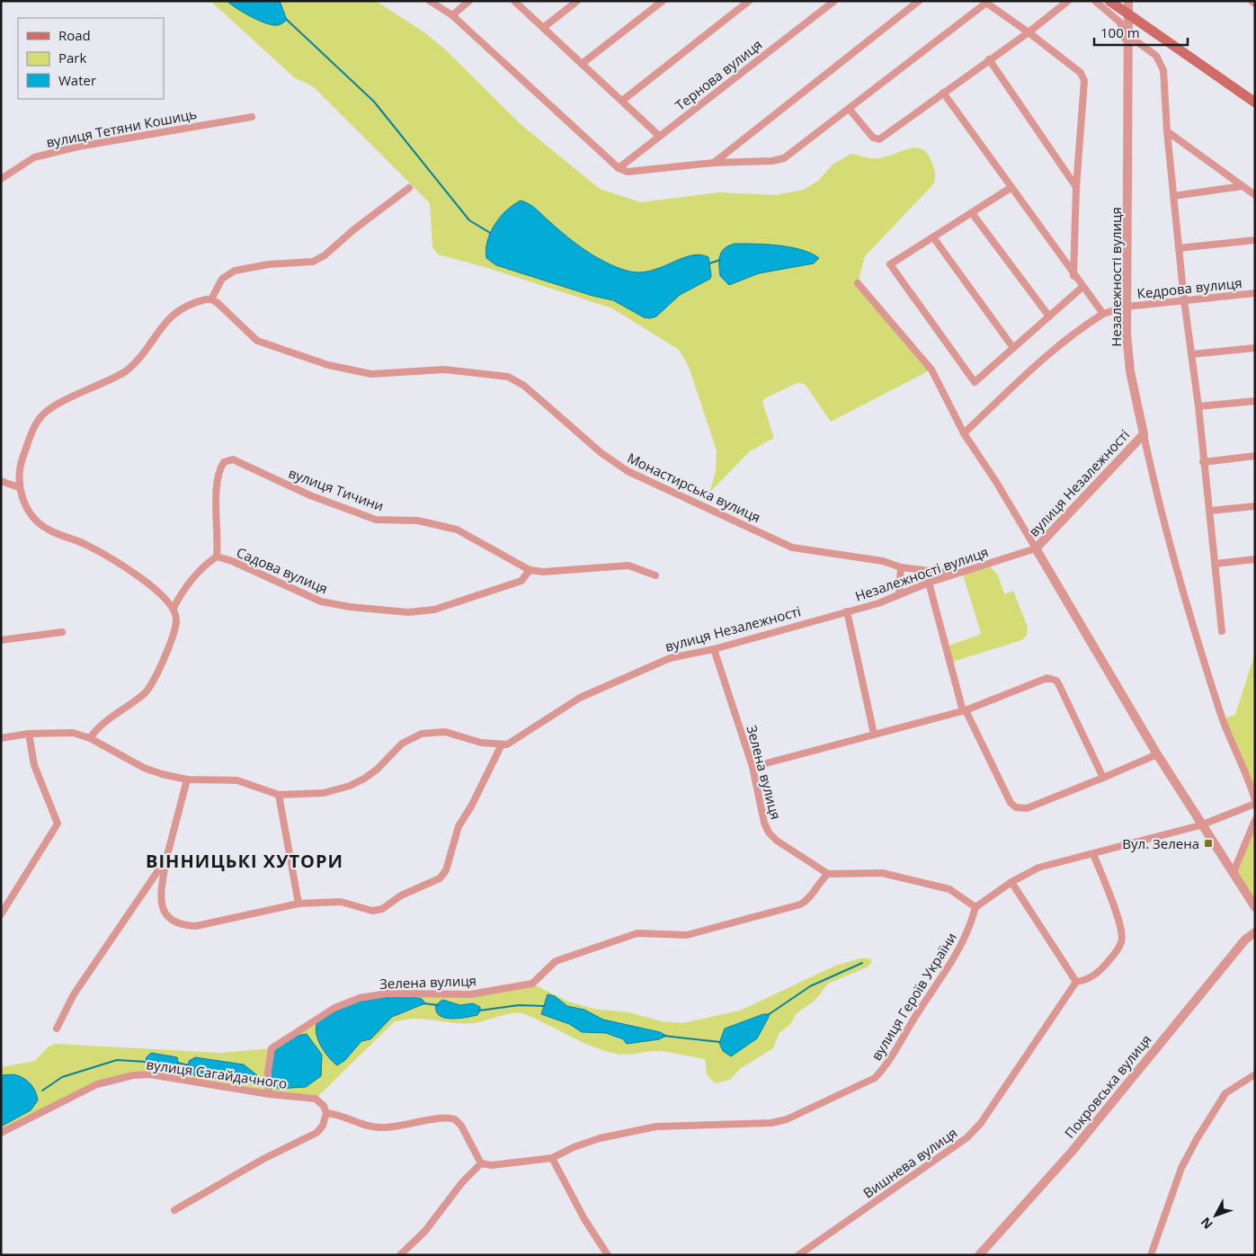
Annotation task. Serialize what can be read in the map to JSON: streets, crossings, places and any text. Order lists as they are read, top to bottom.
{
  "streets": {
    "street": [
      "Тернова вулиця",
      "вулиця Тетяни Кошиць",
      "Незалежності вулиця",
      "Кедрова вулиця",
      "Монастирська вулиця",
      "вулиця Тичини",
      "Садова вулиця",
      "Зелена вулиця",
      "вулиця Героїв України",
      "вулиця Сагайдачного",
      "Покровська вулиця",
      "Вишнева вулиця"
    ]
  },
  "crossings": [
    ["Незалежності вулиця", "Кедрова вулиця"],
    ["Незалежності вулиця", "Монастирська вулиця"],
    ["Незалежності вулиця", "Зелена вулиця"],
    ["вулиця Тичини", "Садова вулиця"],
    ["Зелена вулиця", "вулиця Сагайдачного"],
    ["вулиця Героїв України", "вулиця Сагайдачного"]
  ],
  "districts": ["ВІННИЦЬКІ ХУТОРИ"],
  "places": {
    "transit": ["Вул. Зелена"]
  },
  "legend": ["Road", "Park", "Water"],
  "scale_bar": "100 m",
  "north": "bottom left"
}
